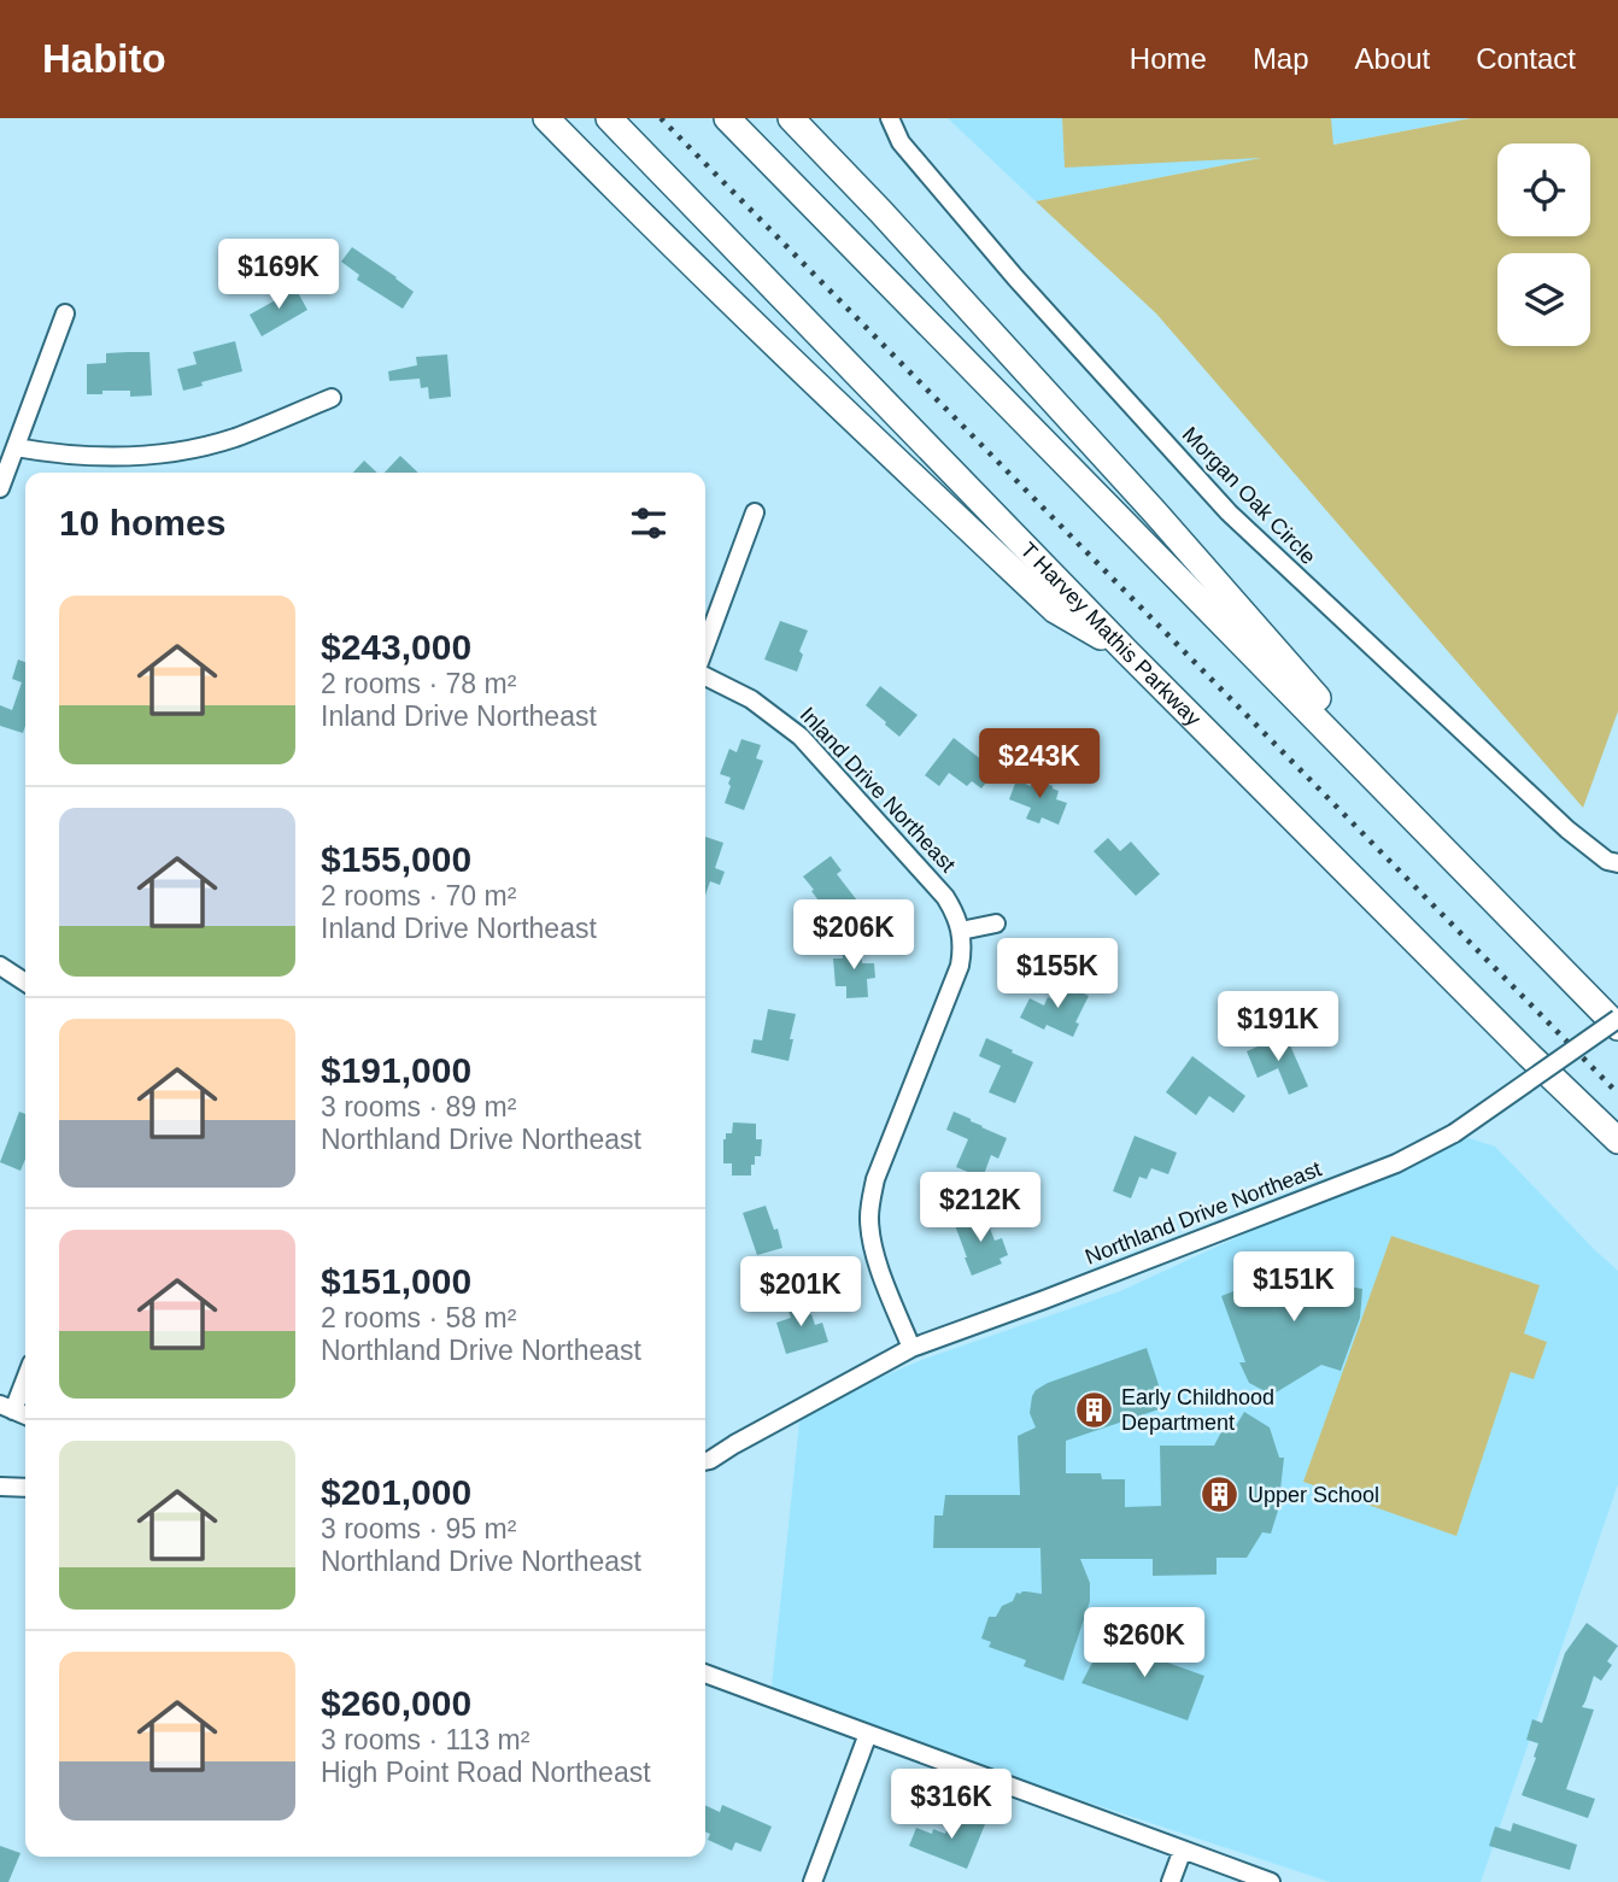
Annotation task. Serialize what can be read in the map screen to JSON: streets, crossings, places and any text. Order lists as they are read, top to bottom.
{
  "streets": {
    "highway": ["T Harvey Mathis Parkway"],
    "street": ["Morgan Oak Circle", "Inland Drive Northeast", "Northland Drive Northeast"]
  },
  "places": {
    "building": ["Early Childhood Department", "Upper School"]
  },
  "page": {
    "header": "Habito",
    "nav": [
      "Home",
      "Map",
      "About",
      "Contact"
    ],
    "price": [
      "$169K",
      "$243K",
      "$206K",
      "$155K",
      "$191K",
      "$212K",
      "$151K",
      "$201K",
      "$260K",
      "$316K"
    ],
    "heading": "10 homes",
    "list": [
      {
        "name": "$243,000",
        "note": "2 rooms · 78 m² · Inland Drive Northeast"
      },
      {
        "name": "$155,000",
        "note": "2 rooms · 70 m² · Inland Drive Northeast"
      },
      {
        "name": "$191,000",
        "note": "3 rooms · 89 m² · Northland Drive Northeast"
      },
      {
        "name": "$151,000",
        "note": "2 rooms · 58 m² · Northland Drive Northeast"
      },
      {
        "name": "$201,000",
        "note": "3 rooms · 95 m² · Northland Drive Northeast"
      },
      {
        "name": "$260,000",
        "note": "3 rooms · 113 m² · High Point Road Northeast"
      }
    ]
  }
}
